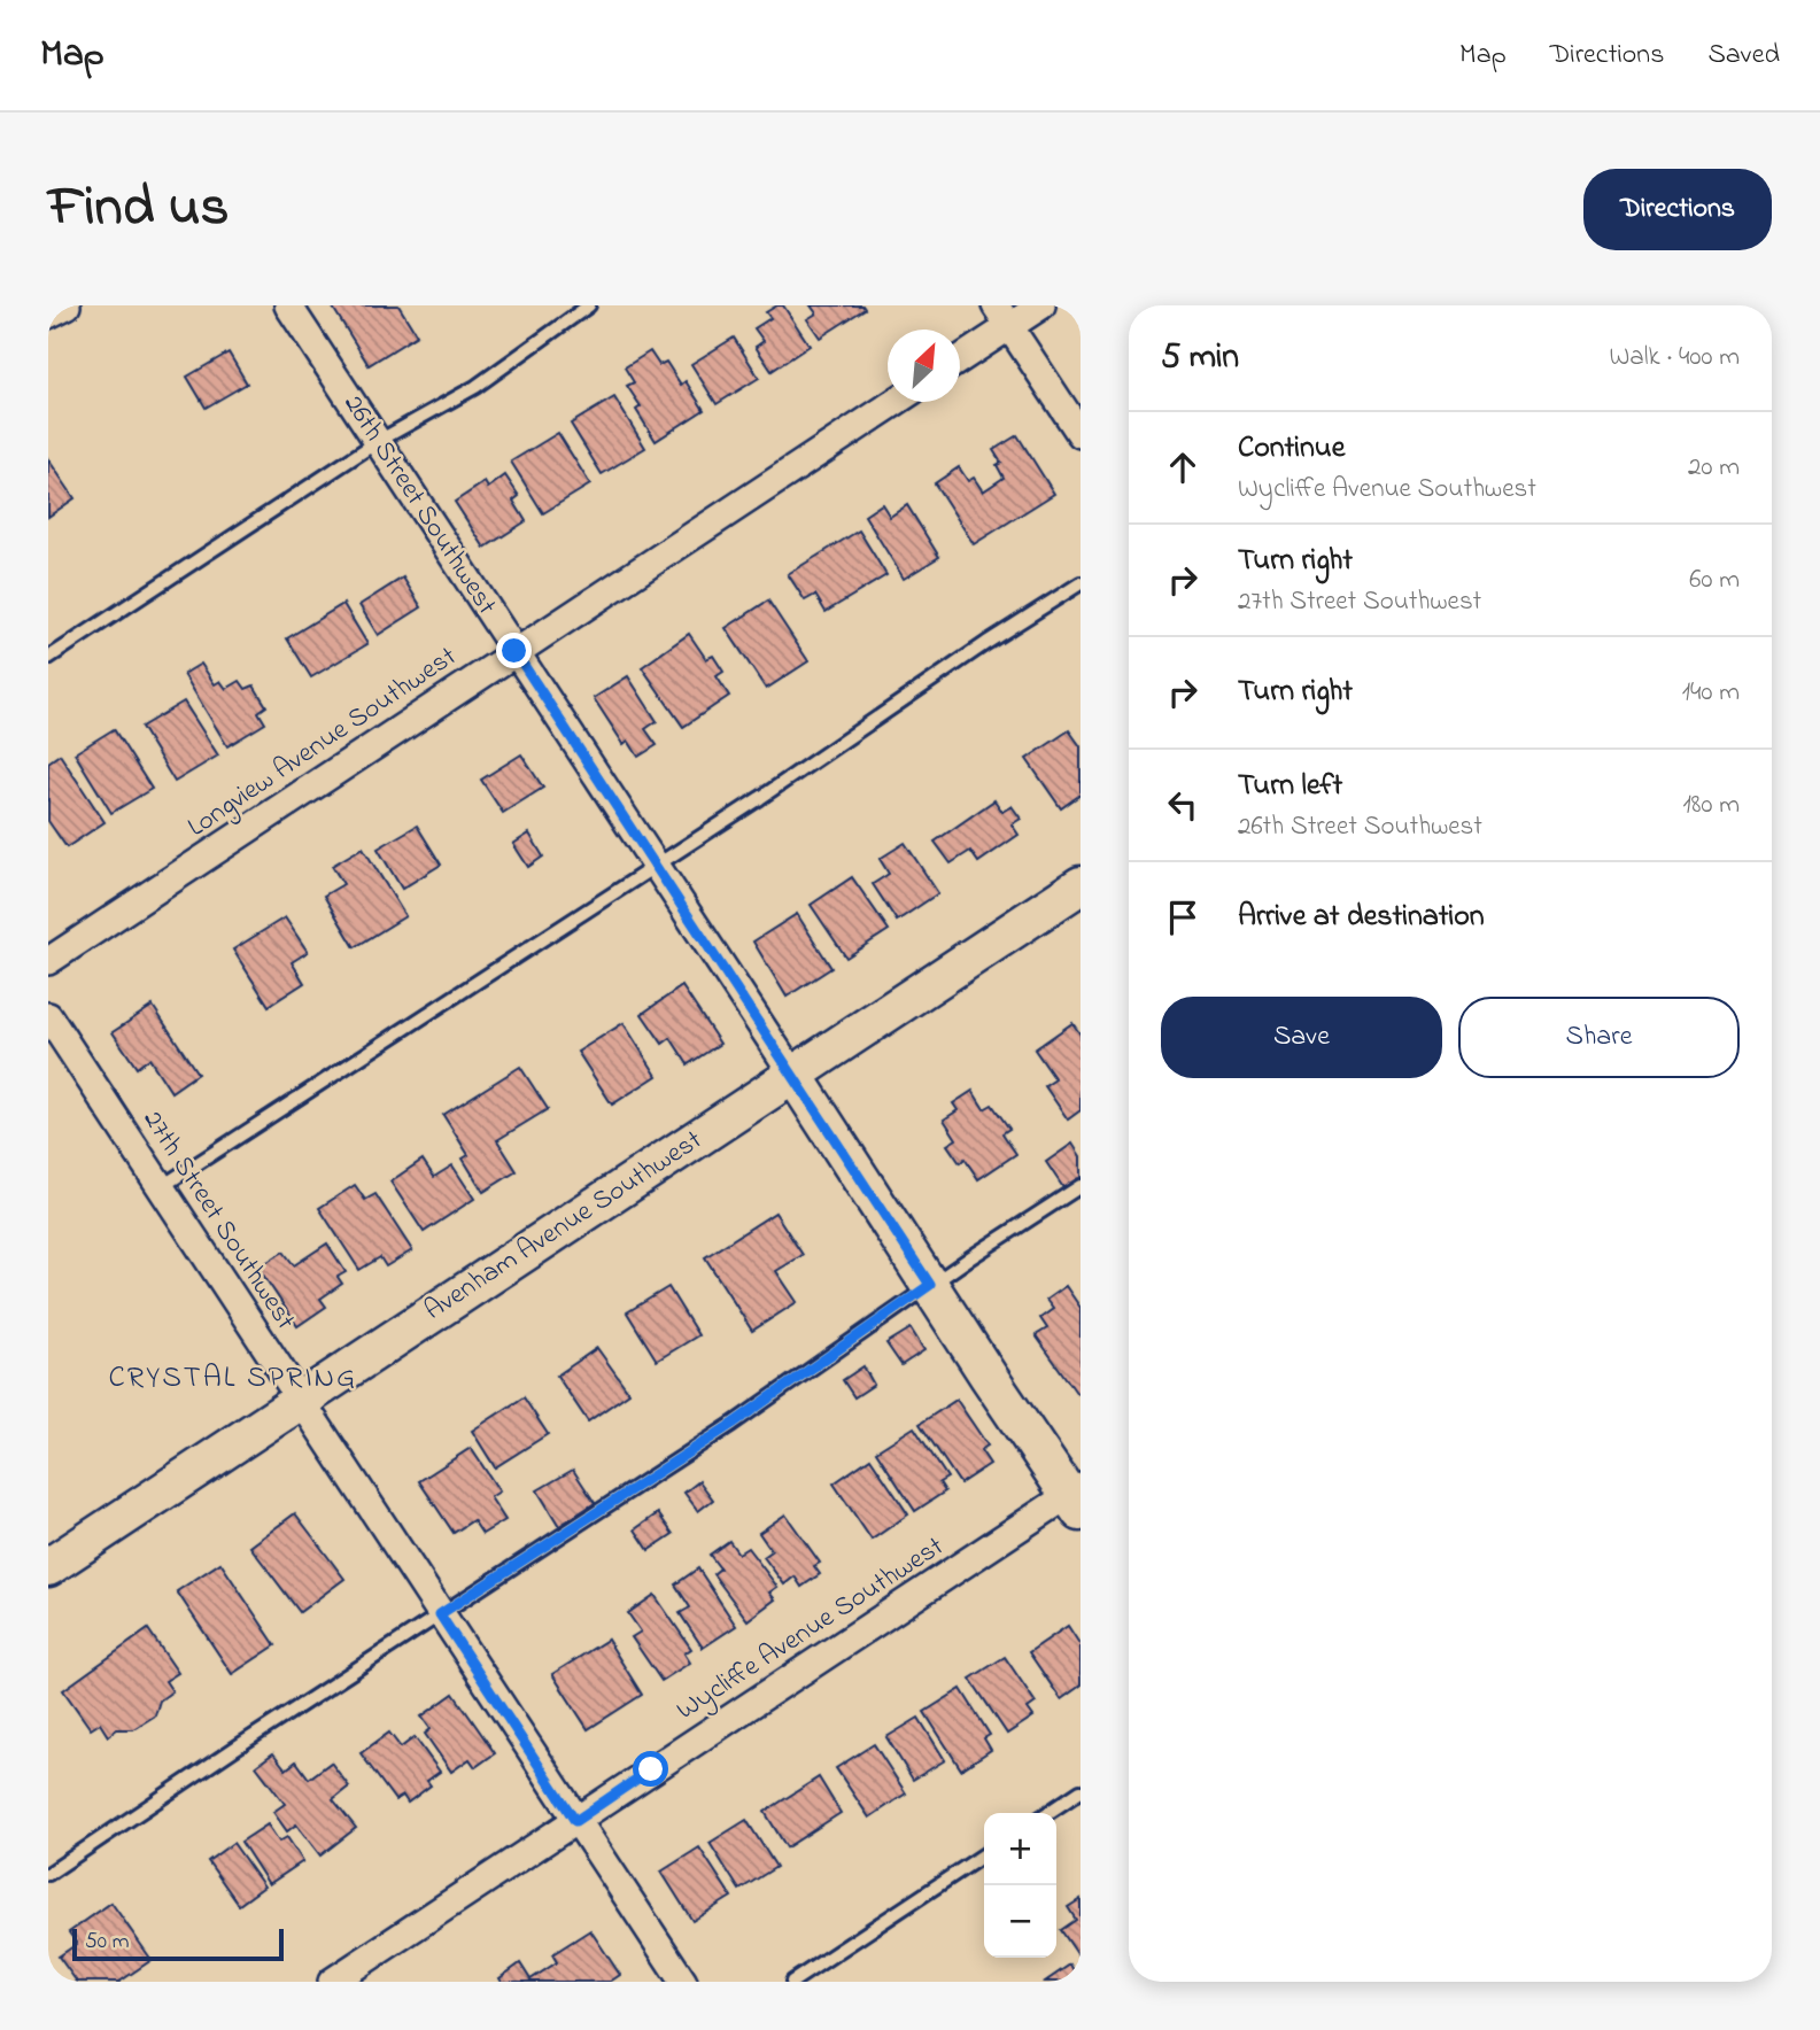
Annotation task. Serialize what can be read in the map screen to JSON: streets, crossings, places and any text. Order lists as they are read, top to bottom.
{
  "streets": {
    "street": [
      "26th Street Southwest",
      "Longview Avenue Southwest",
      "27th Street Southwest",
      "Avenham Avenue Southwest",
      "Wycliffe Avenue Southwest"
    ]
  },
  "crossings": [
    ["26th Street Southwest", "Longview Avenue Southwest"],
    ["26th Street Southwest", "Avenham Avenue Southwest"],
    ["26th Street Southwest", "Wycliffe Avenue Southwest"],
    ["27th Street Southwest", "Avenham Avenue Southwest"],
    ["27th Street Southwest", "Wycliffe Avenue Southwest"]
  ],
  "districts": ["CRYSTAL SPRING"],
  "scale_bar": "50 m",
  "north": "top right",
  "page": {
    "header": "Map",
    "nav": ["Map", "Directions", "Saved"],
    "title": "Find us",
    "buttons": [
      "Directions",
      ["Save", "Share"]
    ],
    "heading": ["5 min", "Walk · 400 m"],
    "list": [
      ["Continue", "Wycliffe Avenue Southwest", "20 m"],
      ["Turn right", "27th Street Southwest", "60 m"],
      ["Turn right", "140 m"],
      ["Turn left", "26th Street Southwest", "180 m"],
      "Arrive at destination"
    ],
    "map_buttons": ["+", "−"],
    "scale": "50 m"
  }
}
